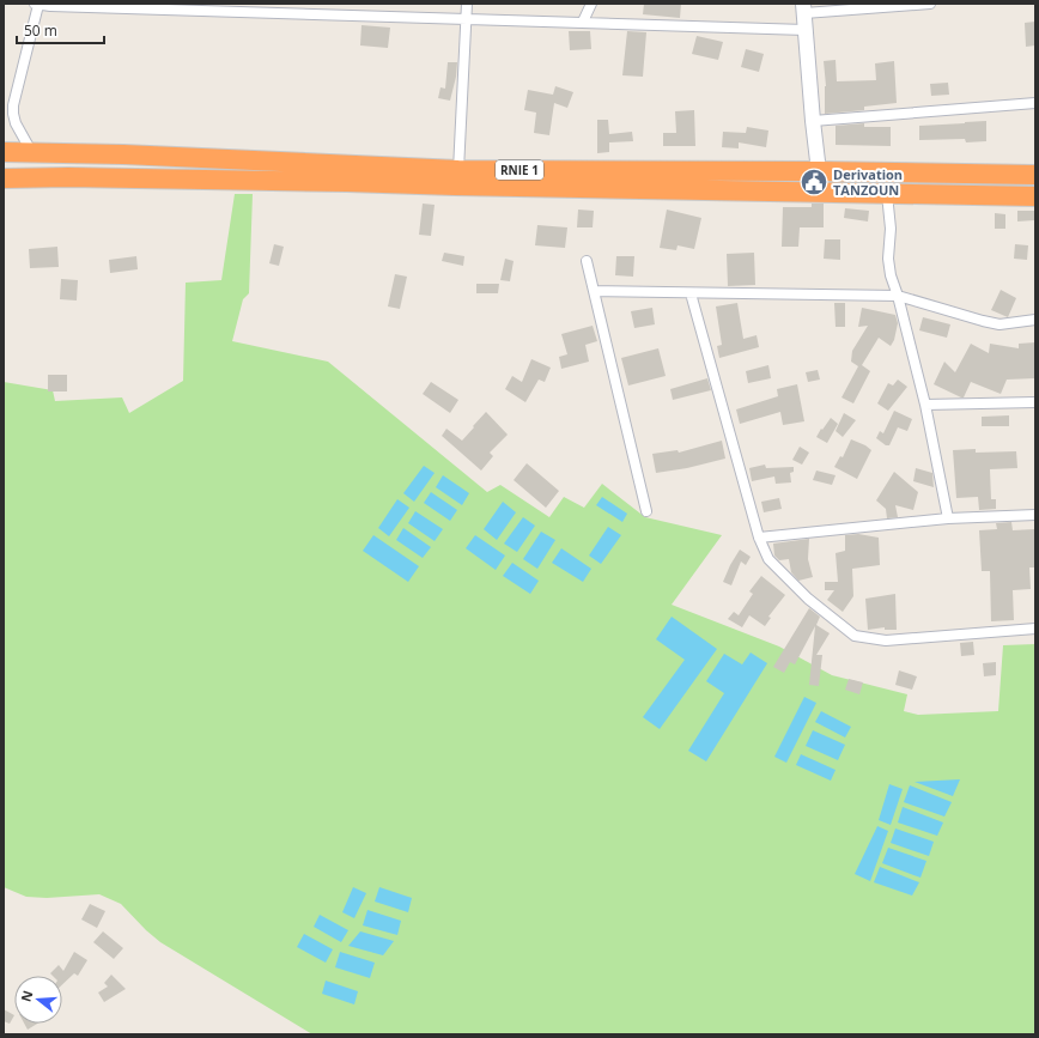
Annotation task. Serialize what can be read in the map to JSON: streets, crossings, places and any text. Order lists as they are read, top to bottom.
{
  "streets": {
    "highway": ["RNIE 1"]
  },
  "places": {
    "public building": ["Derivation TANZOUN"]
  },
  "scale_bar": "50 m",
  "north": "left"
}
